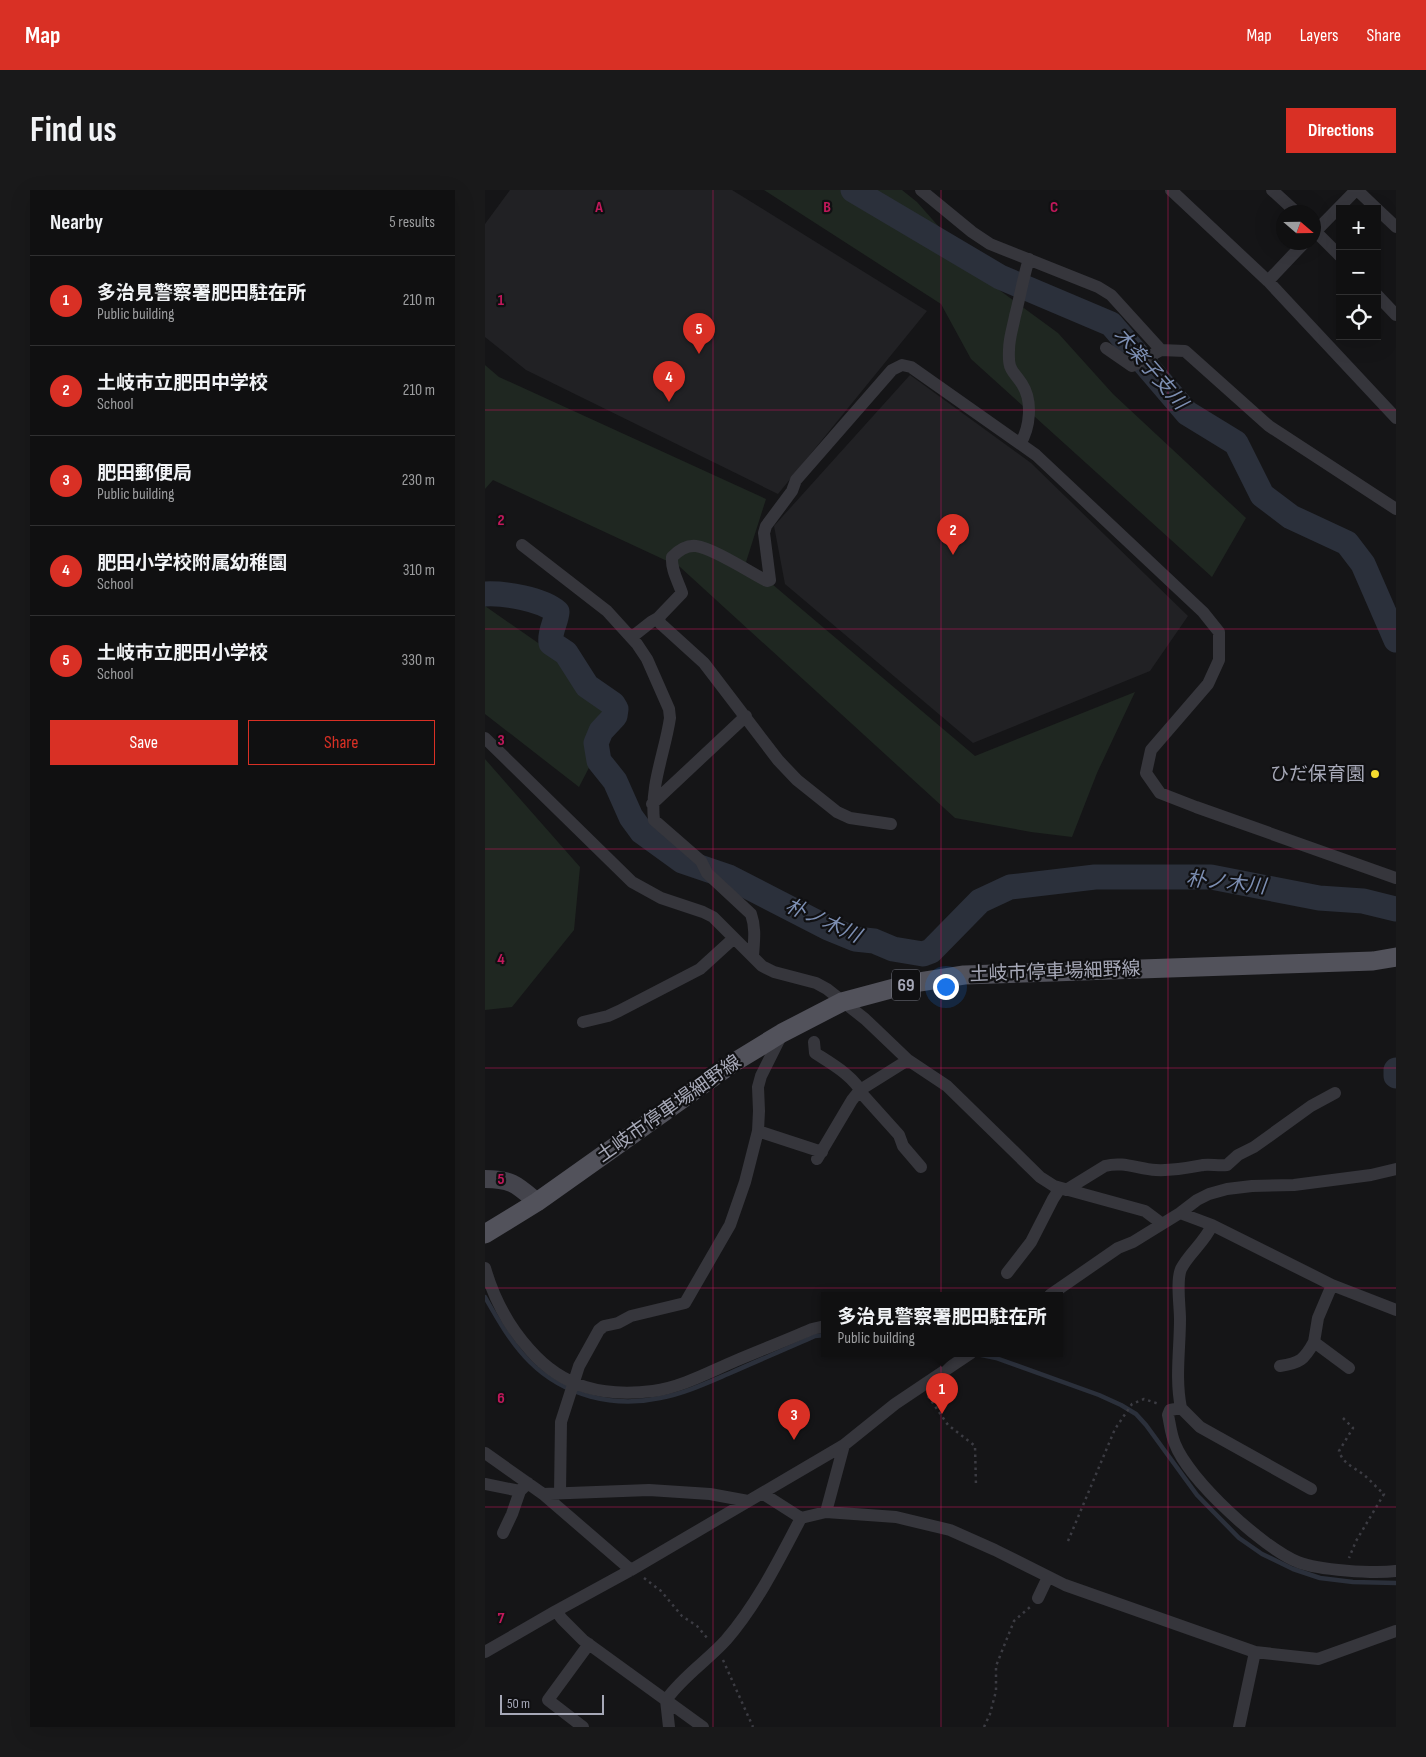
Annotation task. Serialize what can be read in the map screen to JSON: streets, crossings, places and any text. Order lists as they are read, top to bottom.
{
  "streets": {
    "main road": ["土岐市停車場細野線", "69"]
  },
  "water": ["木楽子支川", "朴ノ木川"],
  "places": ["ひだ保育園"],
  "scale_bar": "50 m",
  "north": "right",
  "page": {
    "header": "Map",
    "nav": ["Map", "Layers", "Share"],
    "buttons": [
      "Directions",
      ["Save", "Share"]
    ],
    "title": "Find us",
    "heading": ["Nearby", "5 results"],
    "map_buttons": ["+", "−"],
    "list": [
      {
        "mark": "1",
        "name": "多治見警察署肥田駐在所",
        "note": "Public building",
        "value": "210 m"
      },
      {
        "mark": "2",
        "name": "土岐市立肥田中学校",
        "note": "School",
        "value": "210 m"
      },
      {
        "mark": "3",
        "name": "肥田郵便局",
        "note": "Public building",
        "value": "230 m"
      },
      {
        "mark": "4",
        "name": "肥田小学校附属幼稚園",
        "note": "School",
        "value": "310 m"
      },
      {
        "mark": "5",
        "name": "土岐市立肥田小学校",
        "note": "School",
        "value": "330 m"
      }
    ],
    "pins": [
      "5",
      "4",
      "2",
      "1",
      "3"
    ],
    "popup": ["多治見警察署肥田駐在所", "Public building"],
    "scale": "50 m"
  },
  "grid": {
    "columns": ["A", "B", "C"],
    "rows": [
      "1",
      "2",
      "3",
      "4",
      "5",
      "6",
      "7"
    ]
  }
}
